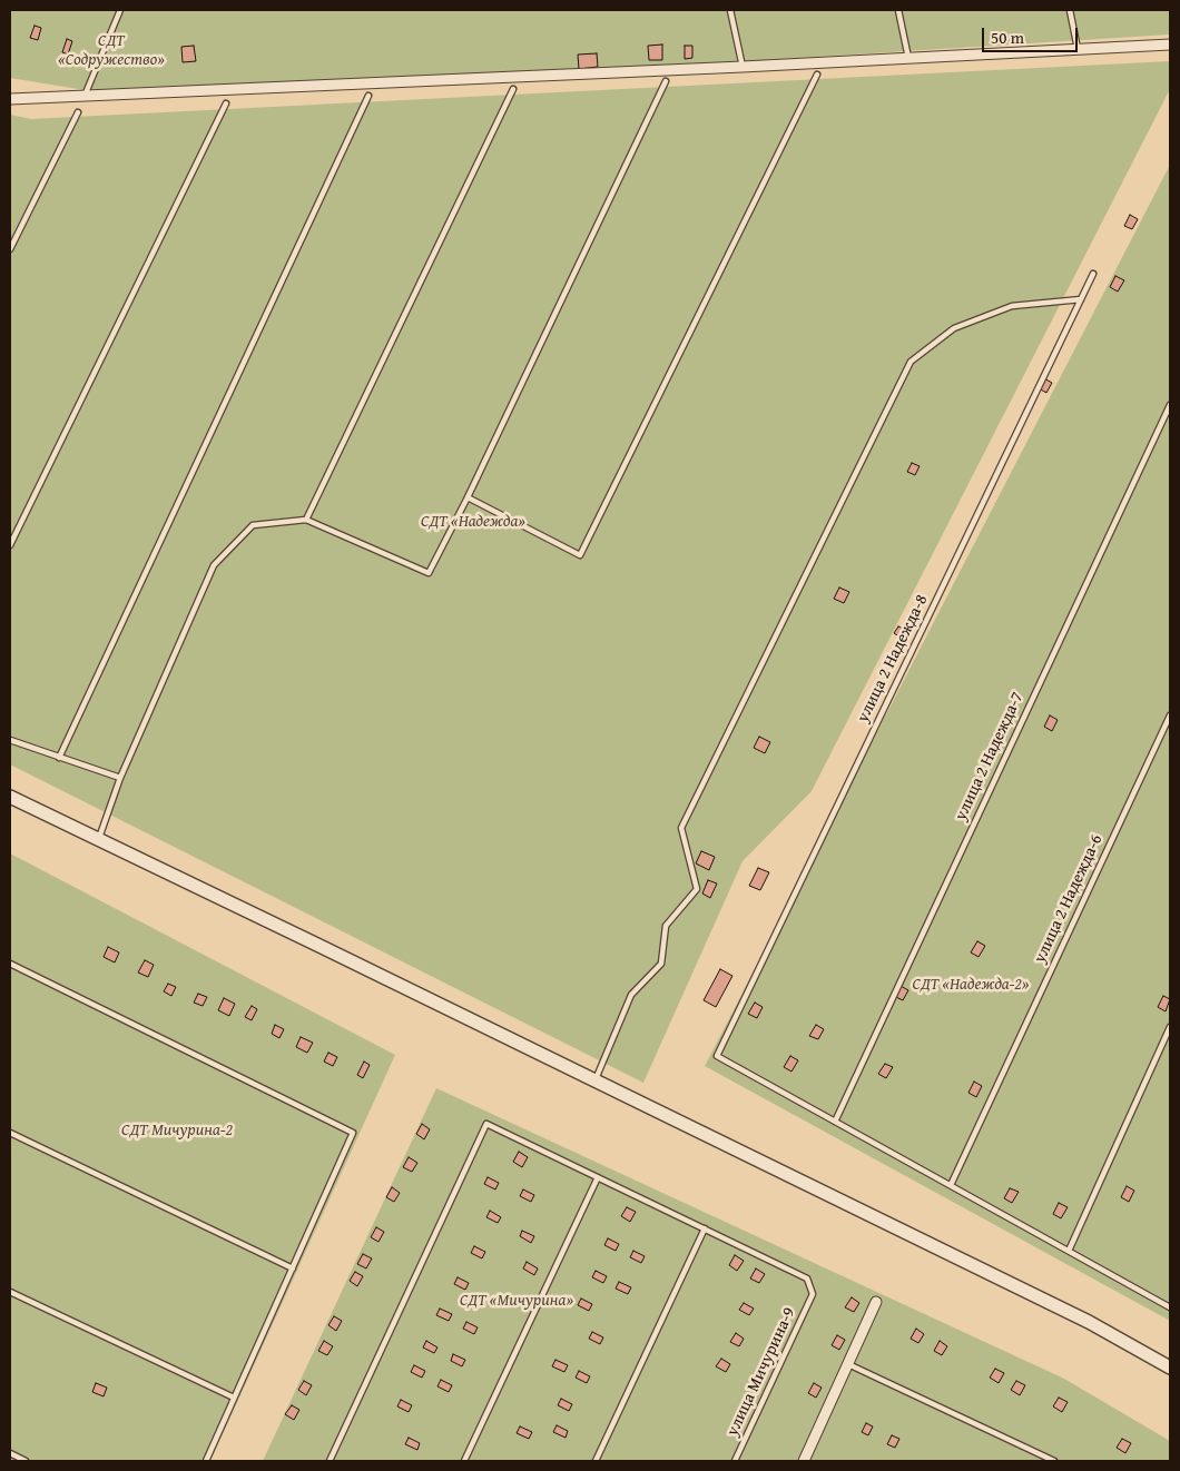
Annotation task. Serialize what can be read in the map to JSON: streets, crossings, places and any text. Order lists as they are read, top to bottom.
{
  "streets": {
    "lane": [
      "улица 2 Надежда-8",
      "улица 2 Надежда-7",
      "улица 2 Надежда-6",
      "улица Мичурина-9"
    ]
  },
  "crossings": [
    ["улица 2 Надежда-8", "улица 2 Надежда-7"]
  ],
  "parks": [
    "СДТ «Содружество»",
    "СДТ «Надежда»",
    "СДТ «Надежда-2»",
    "СДТ Мичурина-2",
    "СДТ «Мичурина»"
  ],
  "scale_bar": "50 m"
}
